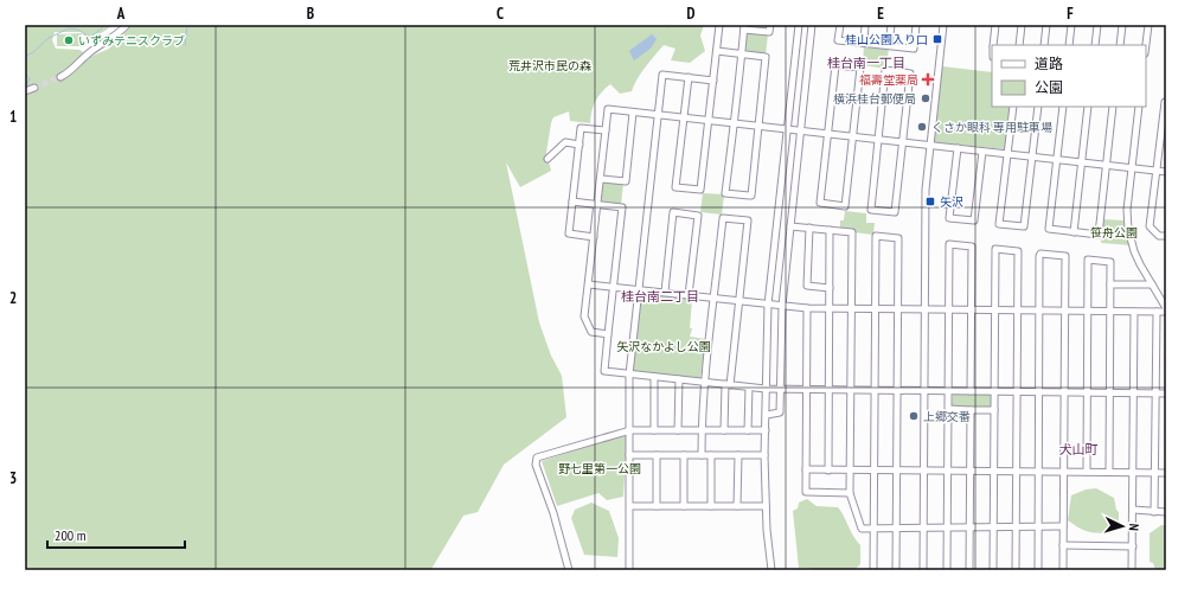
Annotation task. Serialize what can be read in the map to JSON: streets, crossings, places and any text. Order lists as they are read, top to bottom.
{
  "districts": ["桂台南一丁目", "桂台南二丁目", "犬山町"],
  "parks": [
    "荒井沢市民の森",
    "笹舟公園",
    "矢沢なかよし公園",
    "野七里第一公園"
  ],
  "places": {
    "transit": ["桂山公園入り口", "矢沢"],
    "other": [
      "いずみテニスクラブ",
      "横浜桂台郵便局",
      "くさか眼科 専用駐車場",
      "上郷交番"
    ],
    "health": ["福壽堂薬局"]
  },
  "legend": ["道路", "公園"],
  "scale_bar": "200 m",
  "north": "right",
  "grid": {
    "columns": [
      "A",
      "B",
      "C",
      "D",
      "E",
      "F"
    ],
    "rows": ["1", "2", "3"]
  }
}
